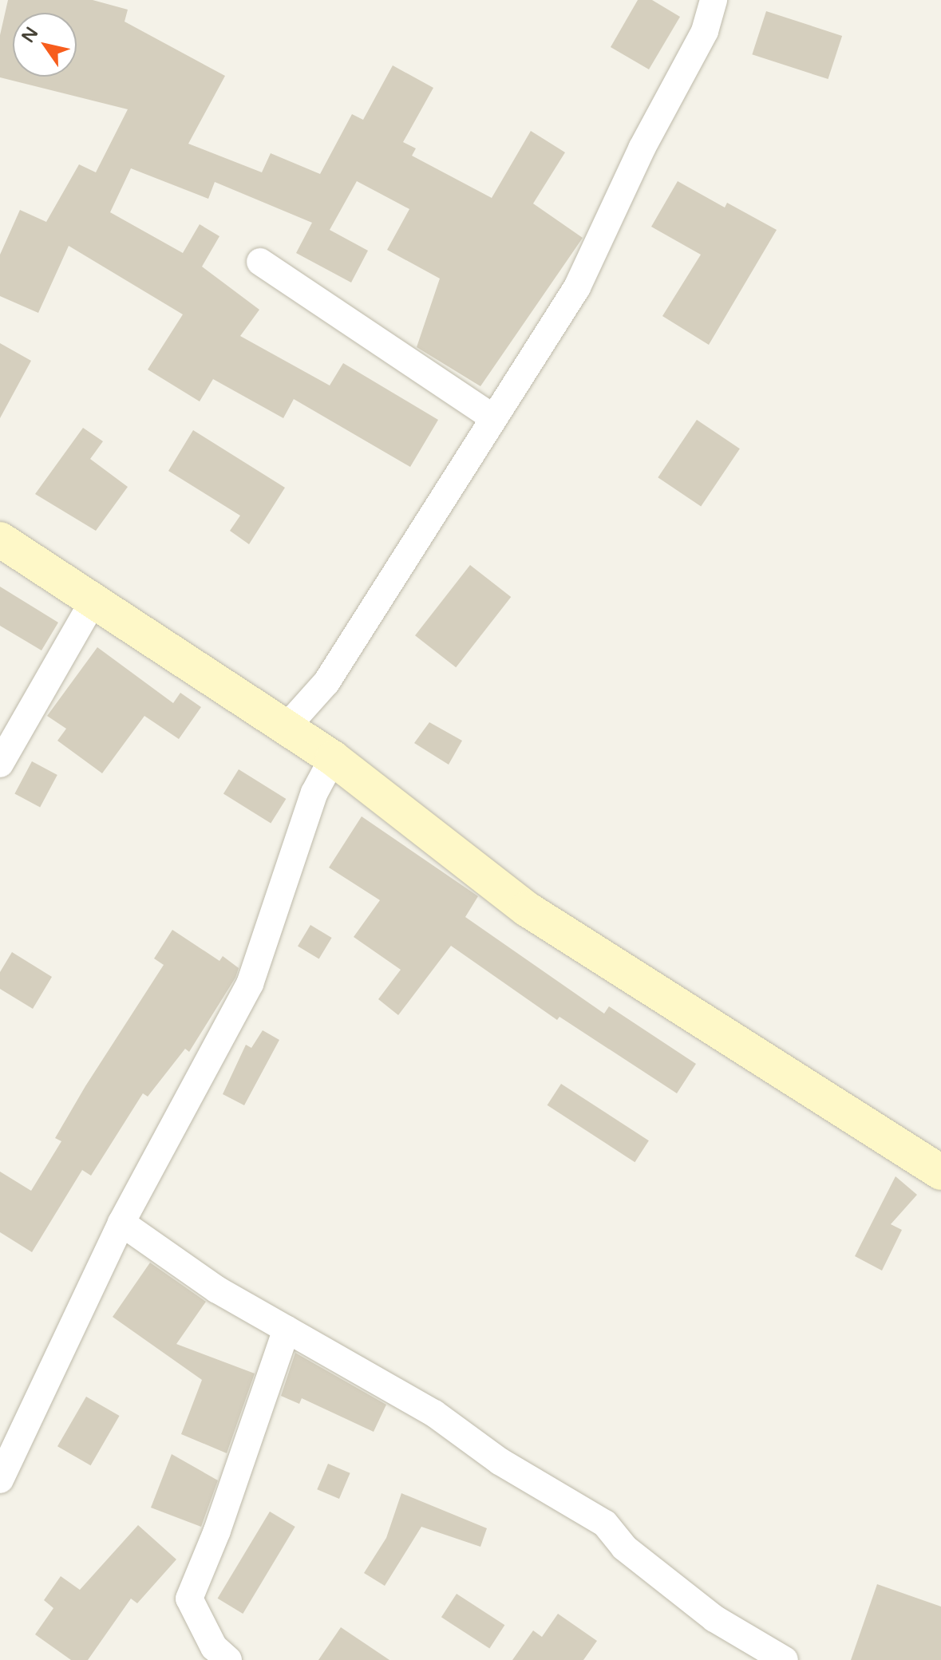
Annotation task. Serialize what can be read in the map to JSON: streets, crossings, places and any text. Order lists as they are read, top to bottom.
{
  "north": "top left"
}
